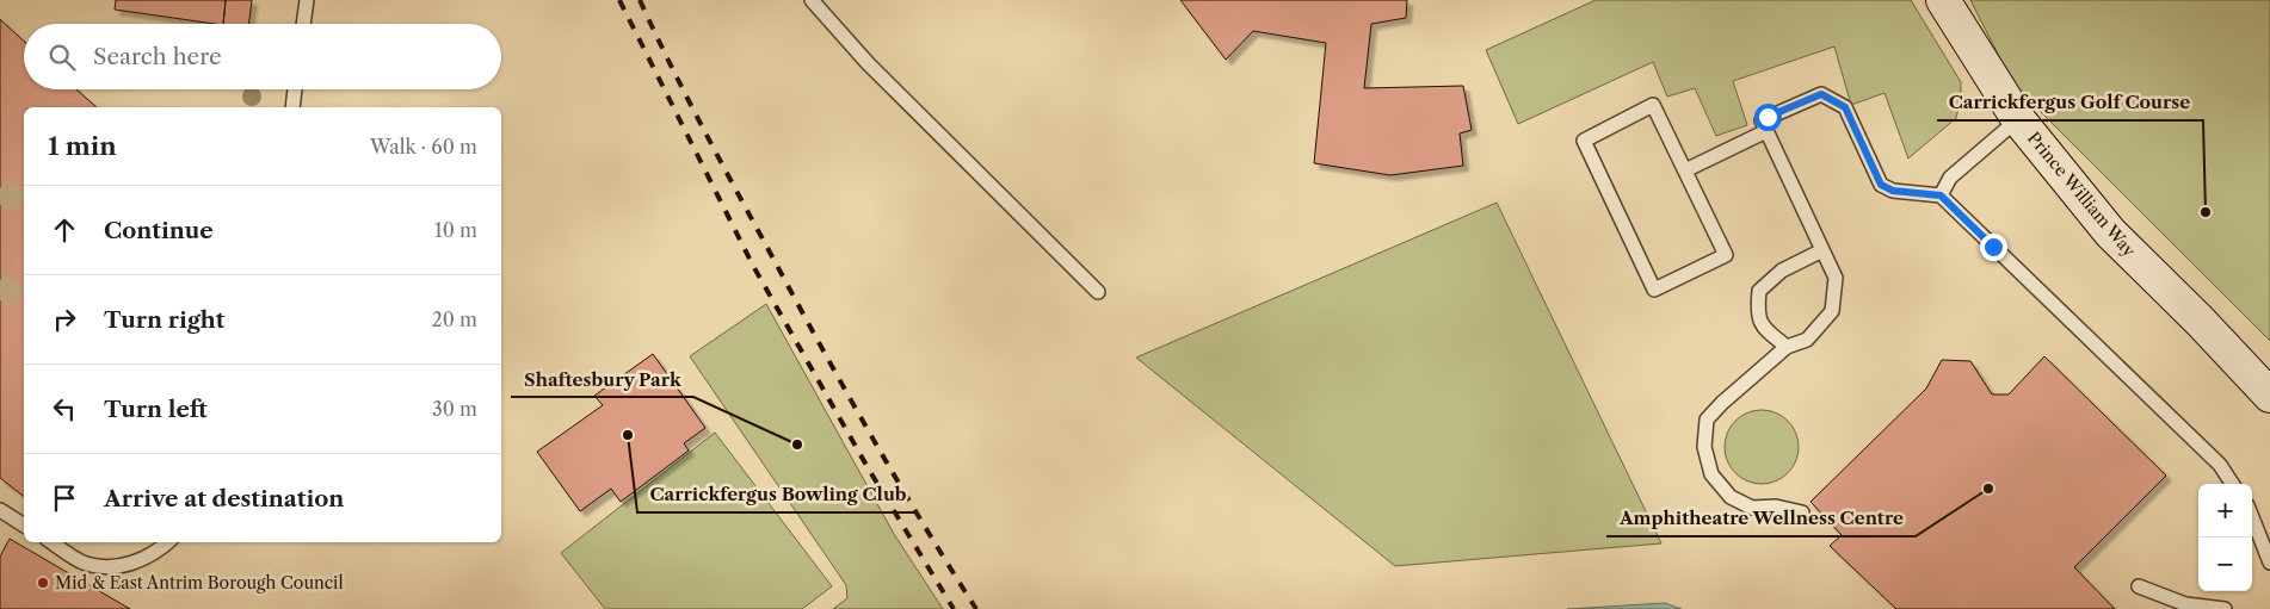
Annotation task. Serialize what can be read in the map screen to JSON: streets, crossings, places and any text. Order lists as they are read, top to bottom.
{
  "streets": {
    "street": ["Prince William Way"]
  },
  "places": [
    "Carrickfergus Golf Course",
    "Carrickfergus Bowling Club",
    "Shaftesbury Park",
    "Amphitheatre Wellness Centre",
    "Mid & East Antrim Borough Council"
  ],
  "page": {
    "search": "Search here",
    "heading": ["1 min", "Walk · 60 m"],
    "list": [
      ["Continue", "10 m"],
      ["Turn right", "20 m"],
      ["Turn left", "30 m"],
      "Arrive at destination"
    ],
    "map_buttons": ["+", "−"]
  }
}
